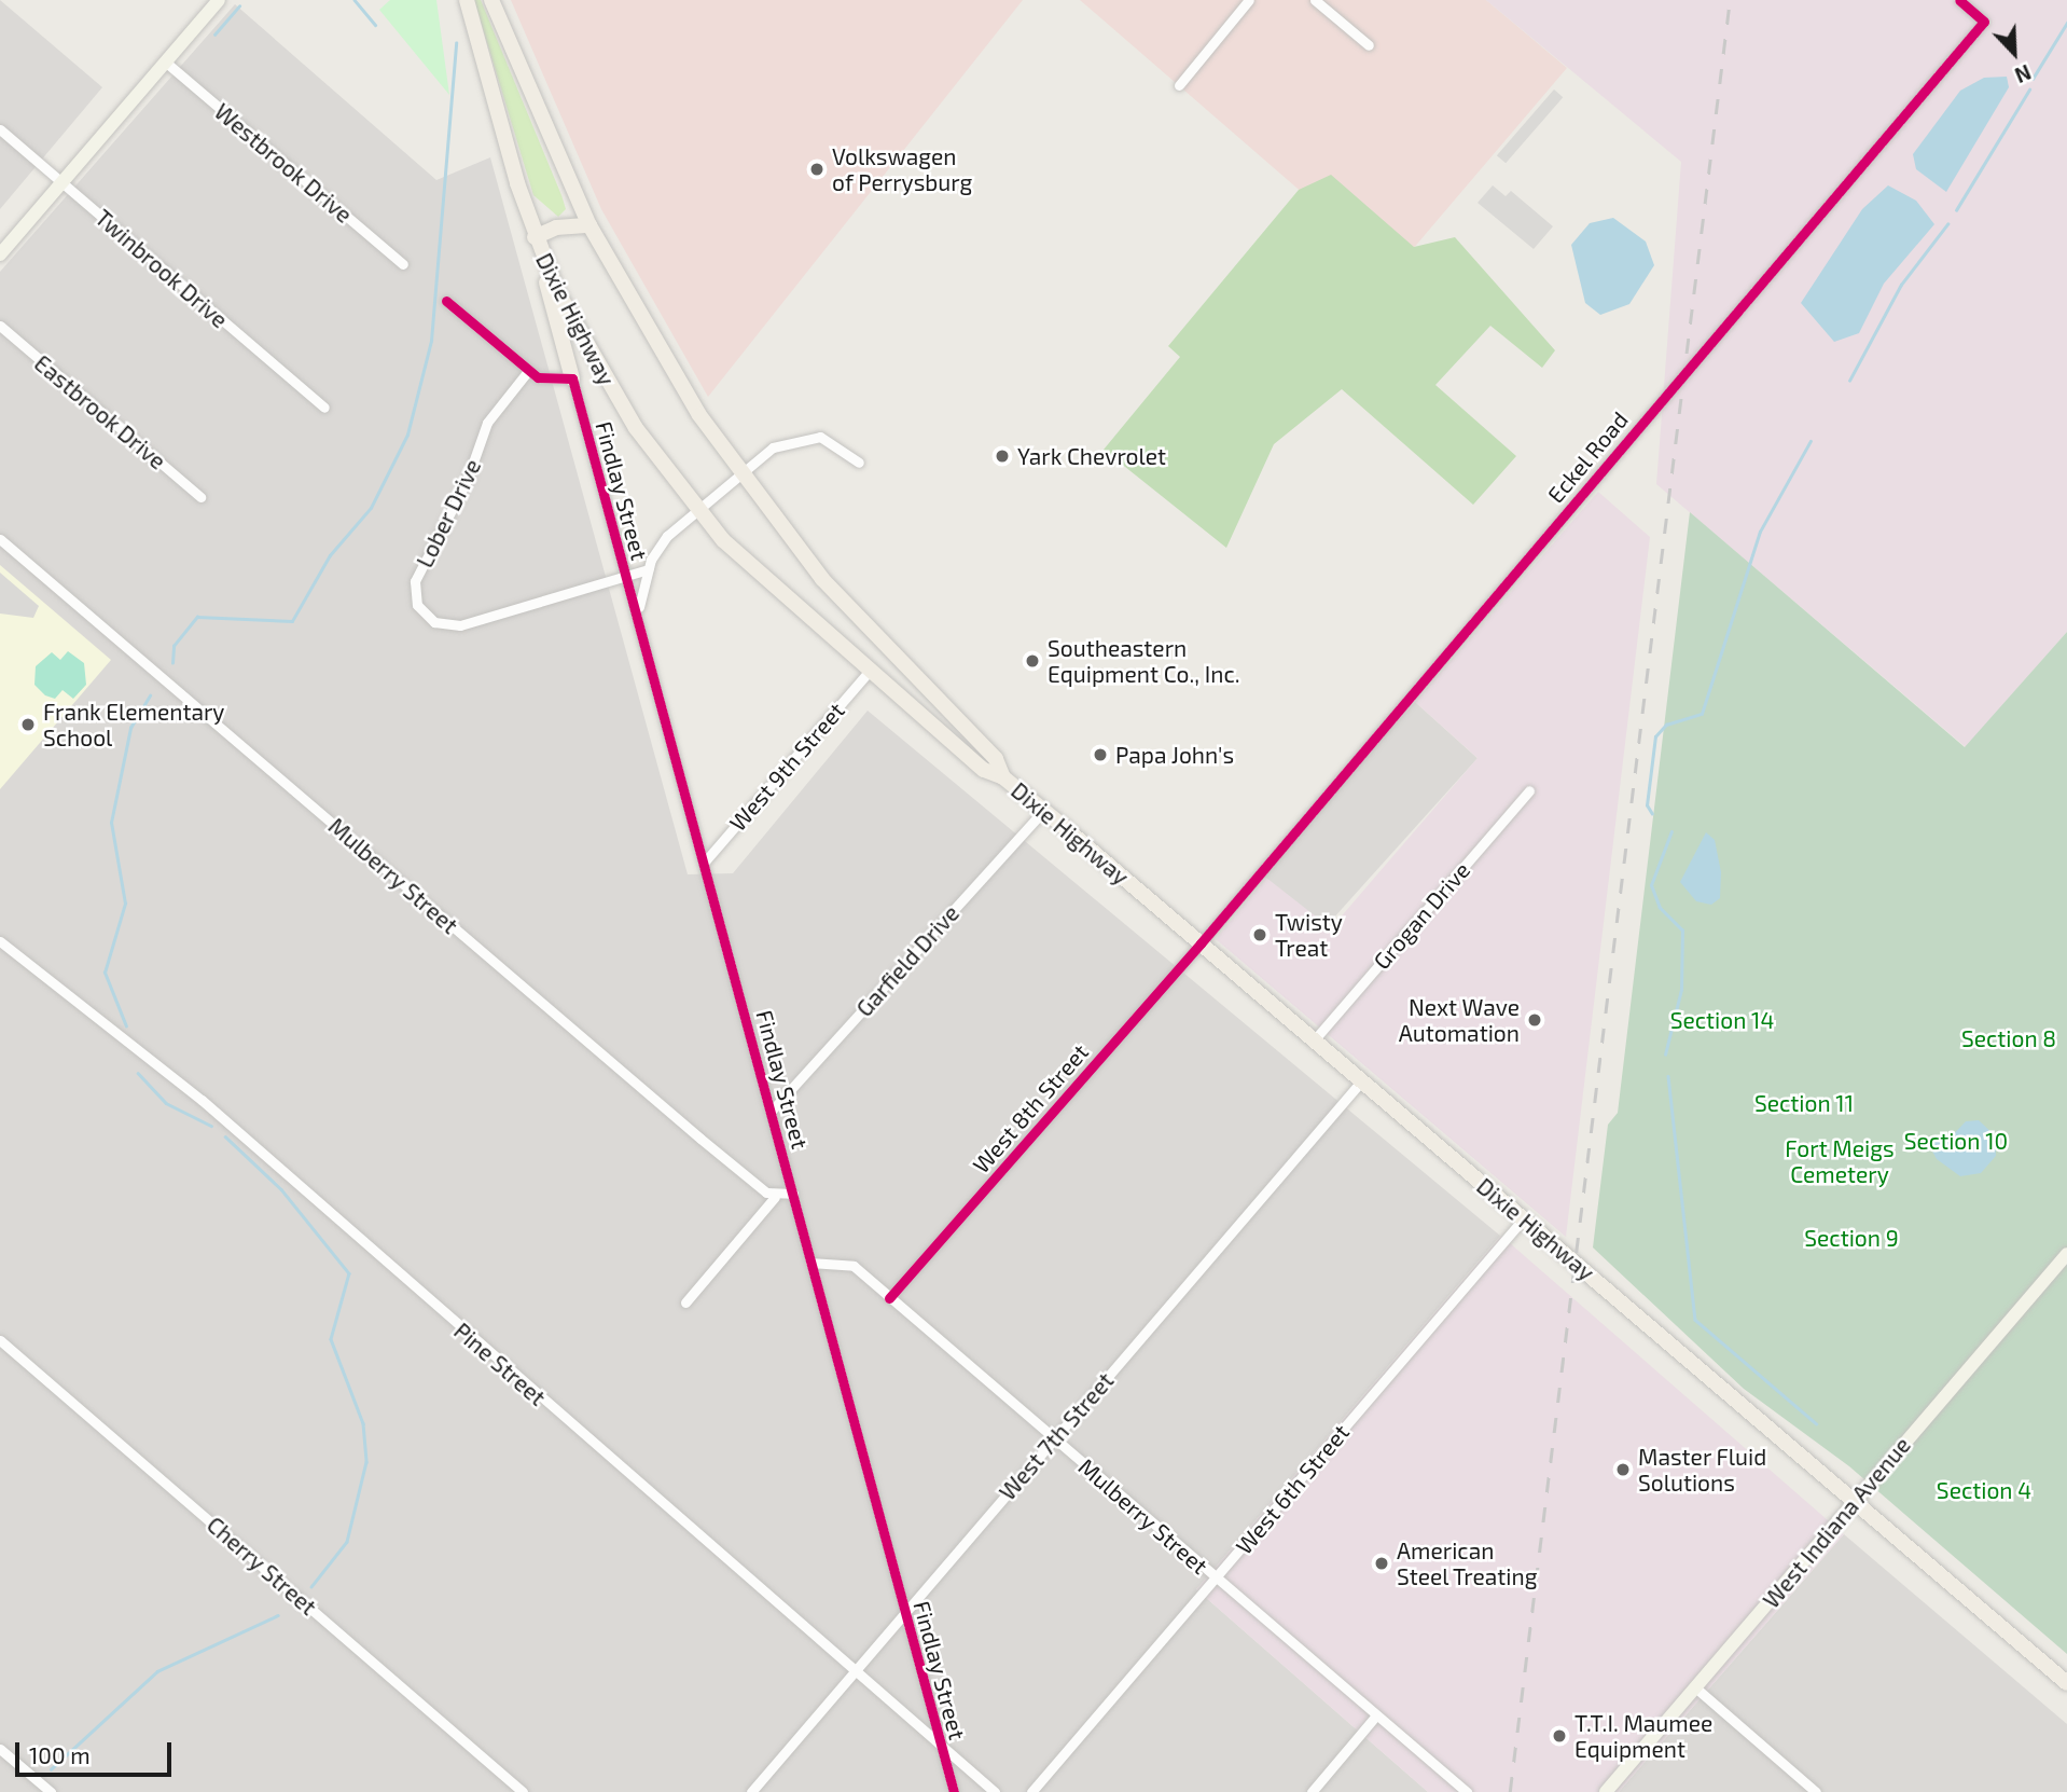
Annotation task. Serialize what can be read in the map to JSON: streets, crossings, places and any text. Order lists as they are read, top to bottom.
{
  "streets": {
    "main road": ["Dixie Highway", "West Indiana Avenue"],
    "street": [
      "Westbrook Drive",
      "Twinbrook Drive",
      "Eastbrook Drive",
      "Eckel Road",
      "Findlay Street",
      "Lober Drive",
      "West 9th Street",
      "Mulberry Street",
      "Grogan Drive",
      "Garfield Drive",
      "West 8th Street",
      "Pine Street",
      "West 7th Street",
      "West 6th Street",
      "Cherry Street"
    ]
  },
  "crossings": [
    ["Dixie Highway", "Eckel Road"],
    ["Dixie Highway", "Findlay Street"],
    ["Dixie Highway", "West 9th Street"],
    ["Dixie Highway", "Grogan Drive"],
    ["Dixie Highway", "Garfield Drive"],
    ["Dixie Highway", "West 8th Street"],
    ["Dixie Highway", "West 7th Street"],
    ["Dixie Highway", "West 6th Street"],
    ["Dixie Highway", "West Indiana Avenue"],
    ["Eckel Road", "West 8th Street"],
    ["Findlay Street", "Lober Drive"],
    ["Findlay Street", "West 9th Street"],
    ["Findlay Street", "Mulberry Street"],
    ["Findlay Street", "Garfield Drive"],
    ["Findlay Street", "Pine Street"],
    ["Findlay Street", "West 7th Street"],
    ["Mulberry Street", "West 8th Street"],
    ["Mulberry Street", "West 7th Street"],
    ["Mulberry Street", "West 6th Street"],
    ["Pine Street", "West 7th Street"]
  ],
  "parks": [
    "Section 14",
    "Section 8",
    "Section 11",
    "Section 10",
    "Fort Meigs Cemetery",
    "Section 9",
    "Section 4"
  ],
  "places": [
    "Volkswagen of Perrysburg",
    "Yark Chevrolet",
    "Southeastern Equipment Co., Inc.",
    "Frank Elementary School",
    "Papa John's",
    "Twisty Treat",
    "Next Wave Automation",
    "Master Fluid Solutions",
    "American Steel Treating",
    "T.T.I. Maumee Equipment"
  ],
  "scale_bar": "100 m",
  "north": "bottom right"
}
